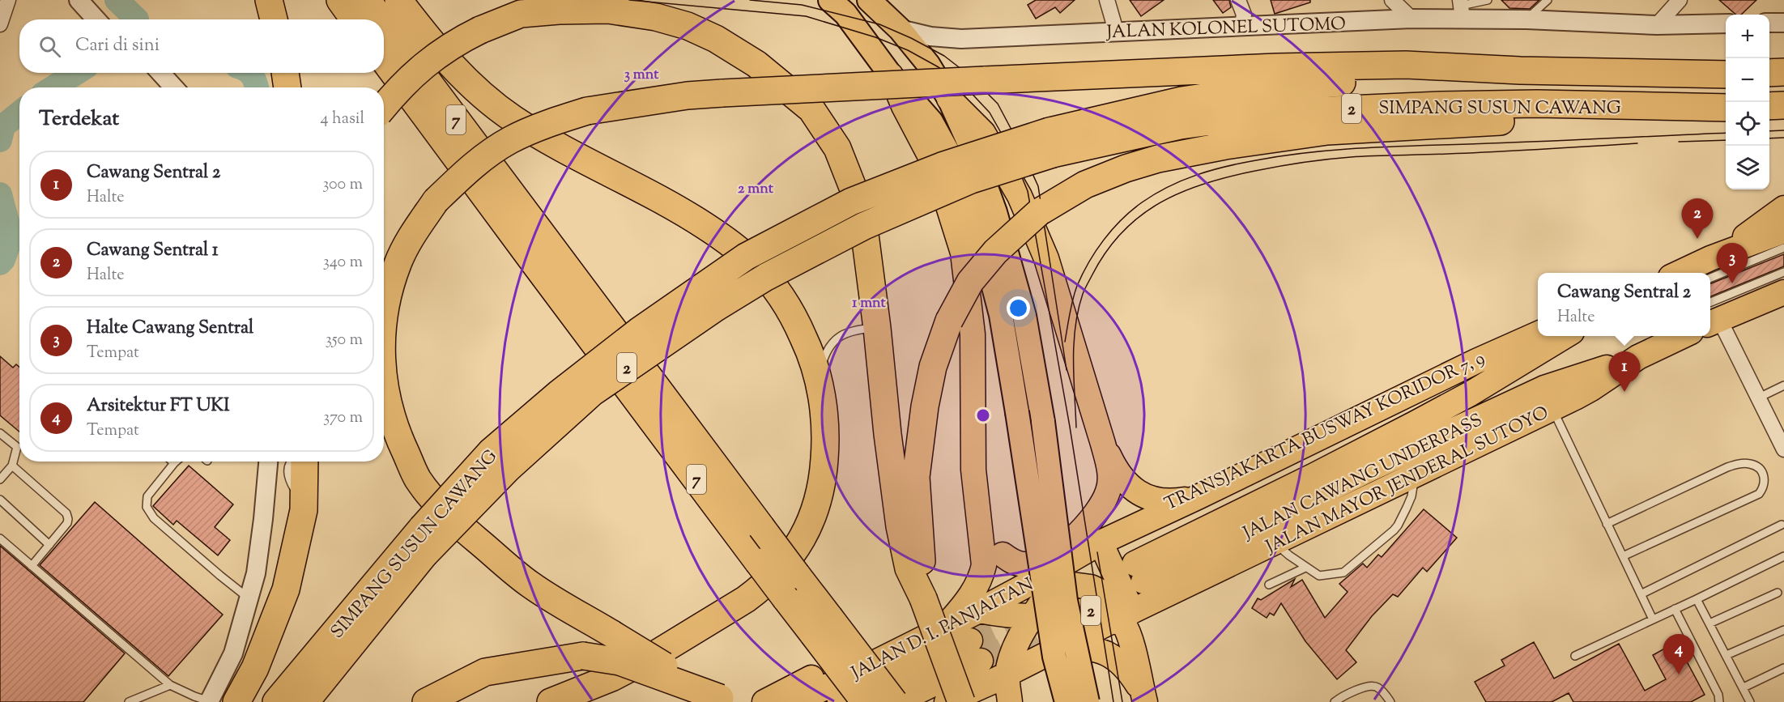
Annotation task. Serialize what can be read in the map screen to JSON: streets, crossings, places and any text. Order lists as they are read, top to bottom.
{
  "streets": {
    "highway": [
      "SIMPANG SUSUN CAWANG",
      "2",
      "7",
      "JALAN CAWANG UNDERPASS",
      "JALAN MAYOR JENDERAL SUTOYO",
      "JALAN D. I. PANJAITAN"
    ],
    "street": ["JALAN KOLONEL SUTOMO"],
    "lane": ["TRANSJAKARTA BUSWAY KORIDOR 7, 9"]
  },
  "crossings": [
    ["SIMPANG SUSUN CAWANG", "2"],
    ["2", "JALAN MAYOR JENDERAL SUTOYO"],
    ["2", "JALAN D. I. PANJAITAN"],
    ["JALAN CAWANG UNDERPASS", "JALAN MAYOR JENDERAL SUTOYO"],
    ["JALAN MAYOR JENDERAL SUTOYO", "JALAN D. I. PANJAITAN"]
  ],
  "page": {
    "map_buttons": ["+", "−"],
    "search": "Cari di sini",
    "heading": ["Terdekat", "4 hasil"],
    "list": [
      {
        "mark": "1",
        "name": "Cawang Sentral 2",
        "note": "Halte",
        "value": "300 m"
      },
      {
        "mark": "2",
        "name": "Cawang Sentral 1",
        "note": "Halte",
        "value": "340 m"
      },
      {
        "mark": "3",
        "name": "Halte Cawang Sentral",
        "note": "Tempat",
        "value": "350 m"
      },
      {
        "mark": "4",
        "name": "Arsitektur FT UKI",
        "note": "Tempat",
        "value": "370 m"
      }
    ],
    "pins": [
      "2",
      "3",
      "1",
      "4"
    ],
    "popup": ["Cawang Sentral 2", "Halte"]
  },
  "rings": ["3 mnt", "2 mnt", "1 mnt"]
}
